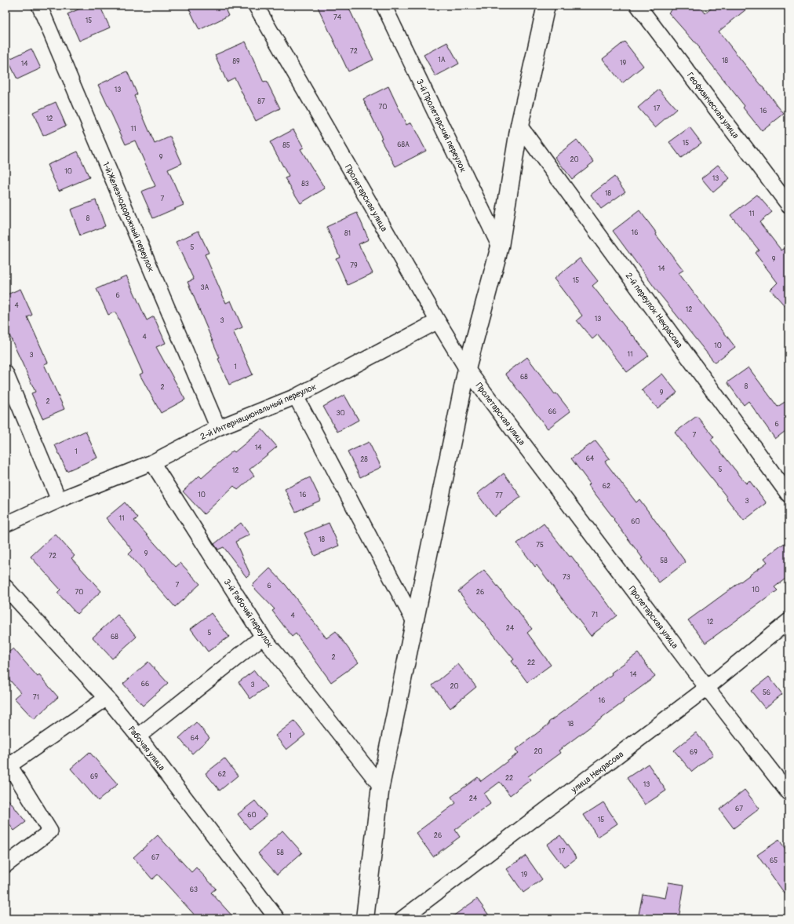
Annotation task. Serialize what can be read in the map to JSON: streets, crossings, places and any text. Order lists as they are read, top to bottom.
{
  "streets": {
    "street": [
      "Геофизическая улица",
      "3-й Пролетарский переулок",
      "Пролетарская улица",
      "1-й Железнодорожный переулок",
      "2-й переулок Некрасова",
      "2-й Интернациональный переулок",
      "3-й Рабочий переулок",
      "Рабочая улица",
      "улица Некрасова"
    ]
  },
  "crossings": [
    ["Пролетарская улица", "2-й Интернациональный переулок"],
    ["Пролетарская улица", "улица Некрасова"],
    ["1-й Железнодорожный переулок", "2-й Интернациональный переулок"],
    ["2-й Интернациональный переулок", "3-й Рабочий переулок"]
  ],
  "house_numbers": [
    "74",
    "15",
    "72",
    "1А",
    "18",
    "89",
    "19",
    "14",
    "13",
    "87",
    "70",
    "17",
    "16",
    "12",
    "11",
    "15",
    "68А",
    "85",
    "9",
    "20",
    "10",
    "13",
    "83",
    "18",
    "7",
    "11",
    "8",
    "16",
    "81",
    "5",
    "9",
    "79",
    "14",
    "15",
    "3А",
    "6",
    "4",
    "12",
    "13",
    "3",
    "4",
    "10",
    "11",
    "3",
    "1",
    "68",
    "8",
    "2",
    "9",
    "2",
    "66",
    "30",
    "6",
    "7",
    "14",
    "1",
    "64",
    "28",
    "5",
    "12",
    "62",
    "10",
    "16",
    "77",
    "3",
    "11",
    "60",
    "18",
    "75",
    "9",
    "72",
    "58",
    "73",
    "7",
    "6",
    "10",
    "70",
    "26",
    "71",
    "4",
    "12",
    "24",
    "5",
    "68",
    "2",
    "22",
    "14",
    "66",
    "3",
    "20",
    "56",
    "71",
    "16",
    "18",
    "1",
    "64",
    "20",
    "69",
    "62",
    "69",
    "22",
    "13",
    "24",
    "67",
    "60",
    "15",
    "26",
    "17",
    "58",
    "67",
    "65",
    "19",
    "63"
  ]
}
